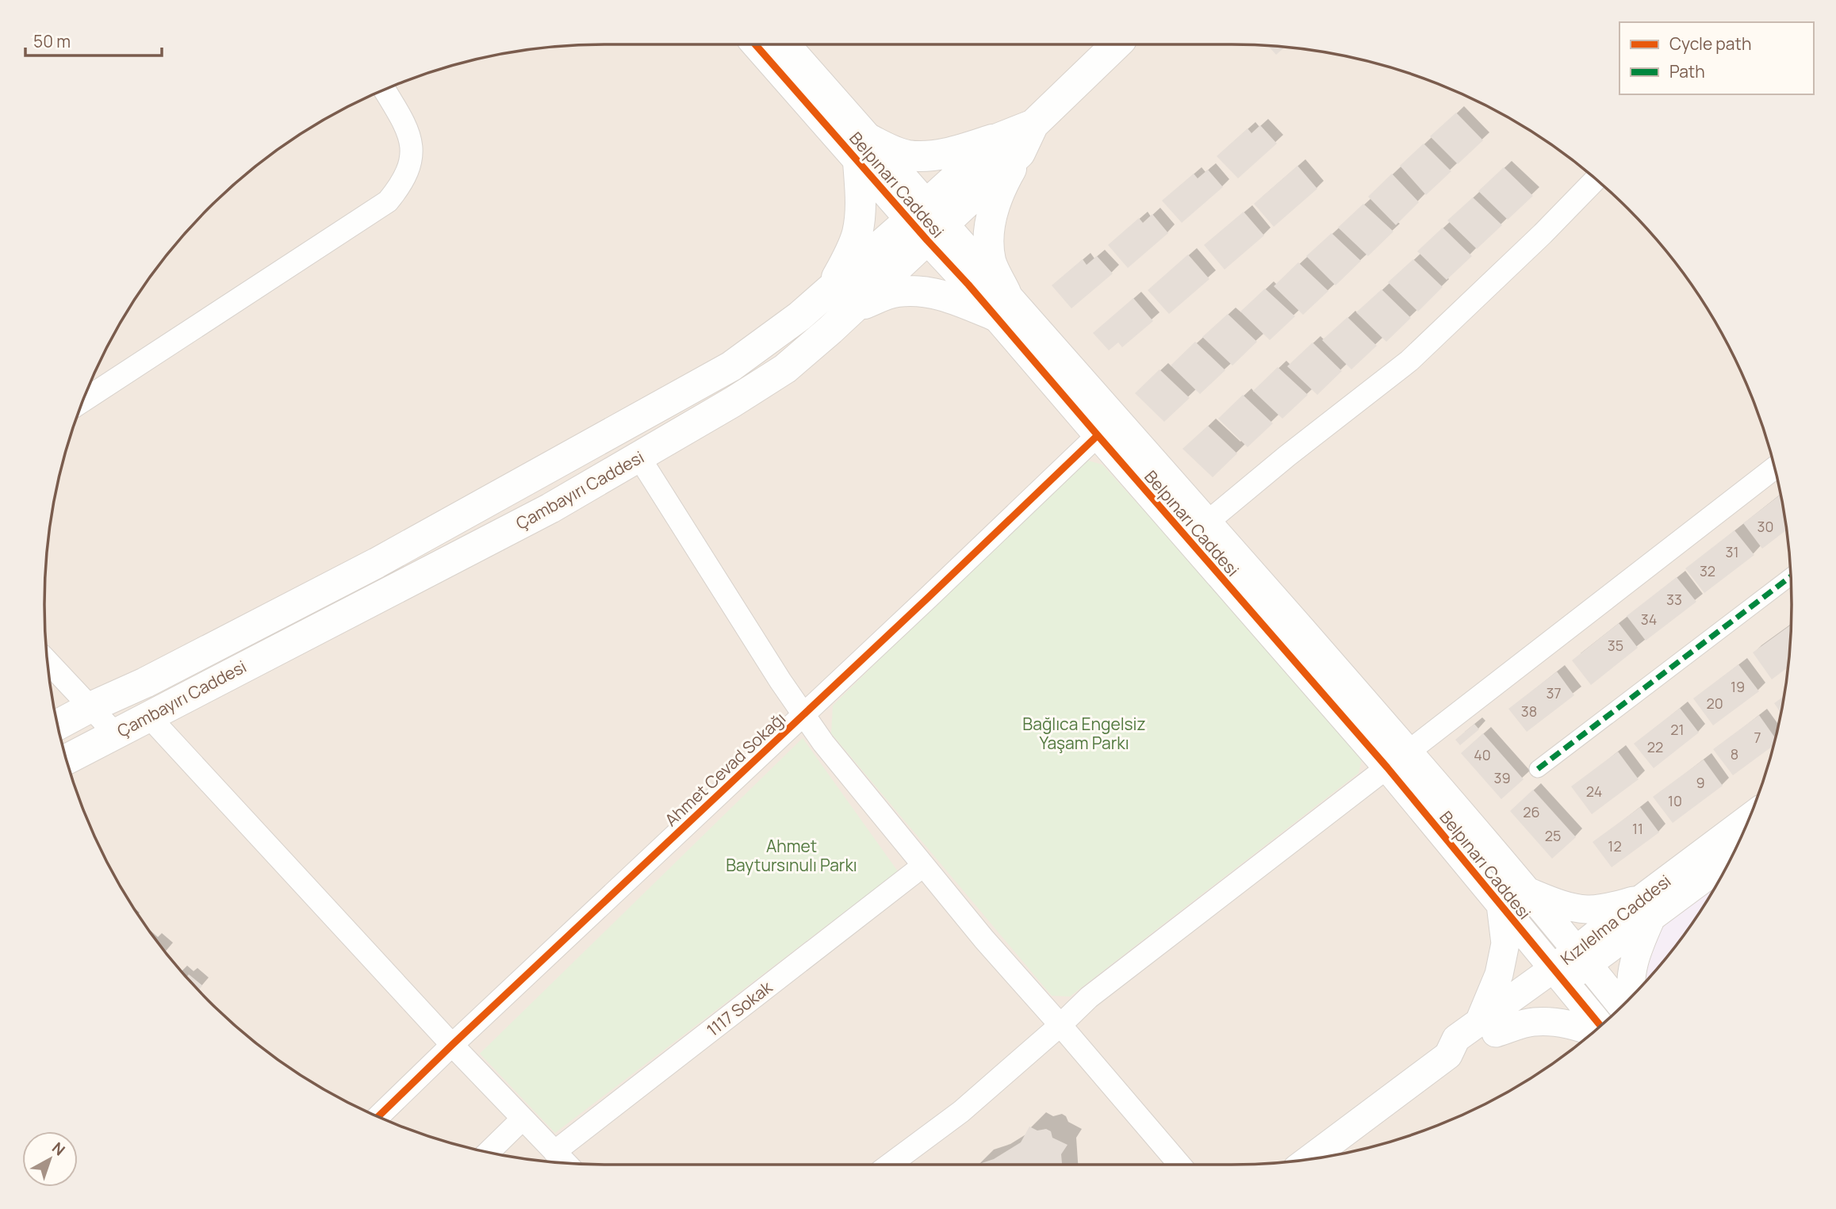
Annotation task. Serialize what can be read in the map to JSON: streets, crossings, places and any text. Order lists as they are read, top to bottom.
{
  "streets": {
    "main road": ["Çambayırı Caddesi"],
    "street": [
      "Belpınarı Caddesi",
      "Ahmet Cevad Sokağı",
      "Kızılelma Caddesi",
      "1117 Sokak"
    ]
  },
  "crossings": [
    ["Belpınarı Caddesi", "Çambayırı Caddesi"],
    ["Belpınarı Caddesi", "Ahmet Cevad Sokağı"],
    ["Belpınarı Caddesi", "Kızılelma Caddesi"]
  ],
  "parks": ["Bağlıca Engelsiz Yaşam Parkı", "Ahmet Baytursınulı Parkı"],
  "house_numbers": [
    "30",
    "31",
    "32",
    "33",
    "34",
    "35",
    "19",
    "37",
    "20",
    "38",
    "21",
    "7",
    "22",
    "8",
    "40",
    "39",
    "9",
    "24",
    "10",
    "26",
    "11",
    "25",
    "12"
  ],
  "legend": ["Cycle path", "Path"],
  "scale_bar": "50 m",
  "north": "top right"
}
